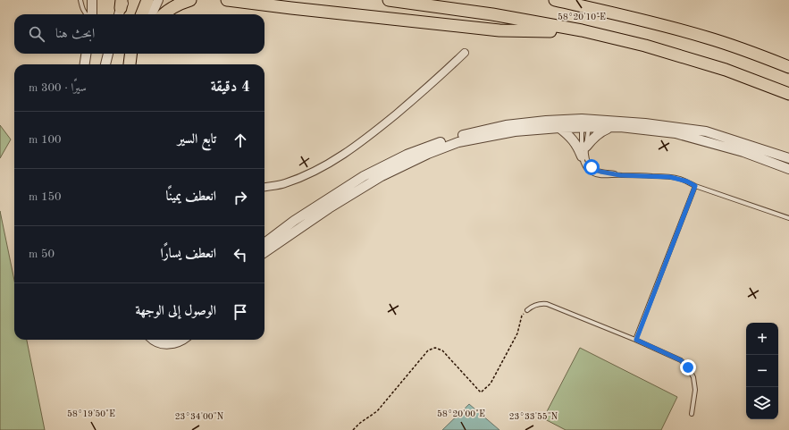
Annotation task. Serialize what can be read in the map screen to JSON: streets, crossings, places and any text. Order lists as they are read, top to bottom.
{
  "page": {
    "search": "ابحث هنا",
    "heading": ["4 دقيقة", "سيرًا · 300 m"],
    "list": [
      ["تابع السير", "100 m"],
      ["انعطف يمينًا", "150 m"],
      ["انعطف يسارًا", "50 m"],
      "الوصول إلى الوجهة"
    ],
    "map_buttons": ["+", "−"]
  },
  "coordinates": [
    "58°20'10\"E",
    "58°19'50\"E",
    "58°20'00\"E",
    "23°34'00\"N",
    "23°33'55\"N"
  ]
}
